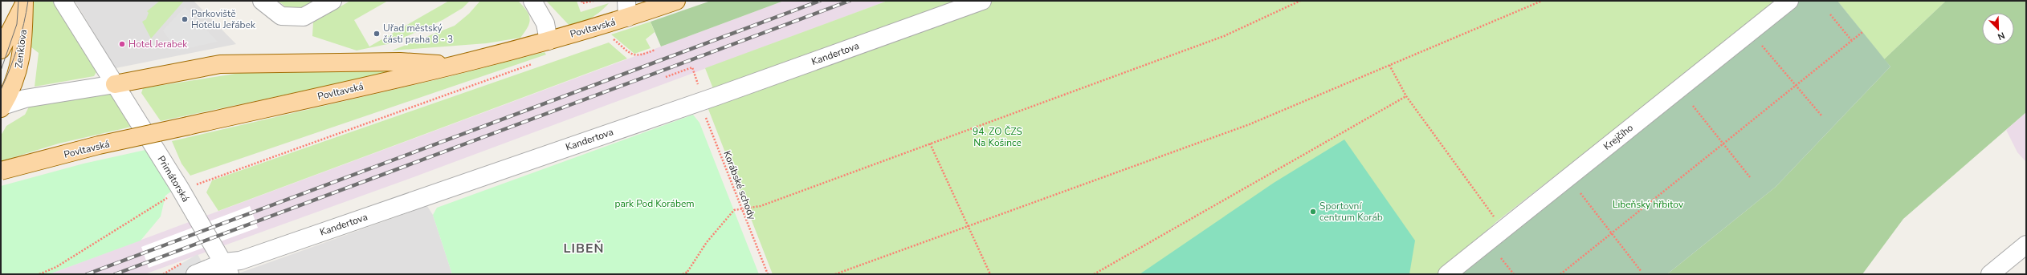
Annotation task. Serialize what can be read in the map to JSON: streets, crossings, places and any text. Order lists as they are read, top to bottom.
{
  "streets": {
    "main road": ["Povltavská", "Zenklova"],
    "street": ["Kandertova", "Krejčího", "Primátorská"],
    "path": ["Korábské schody"]
  },
  "crossings": [
    ["Kandertova", "Primátorská"],
    ["Kandertova", "Korábské schody"]
  ],
  "districts": ["LIBEŇ"],
  "parks": ["94. ZO ČZS Na Košince", "park Pod Korábem", "Libeňský hřbitov"],
  "places": [
    "Parkoviště Hotelu Jeřábek",
    "Uřad městský části praha 8 - 3",
    "Hotel Jerabek",
    "Sportovní centrum Koráb"
  ],
  "north": "bottom right"
}
